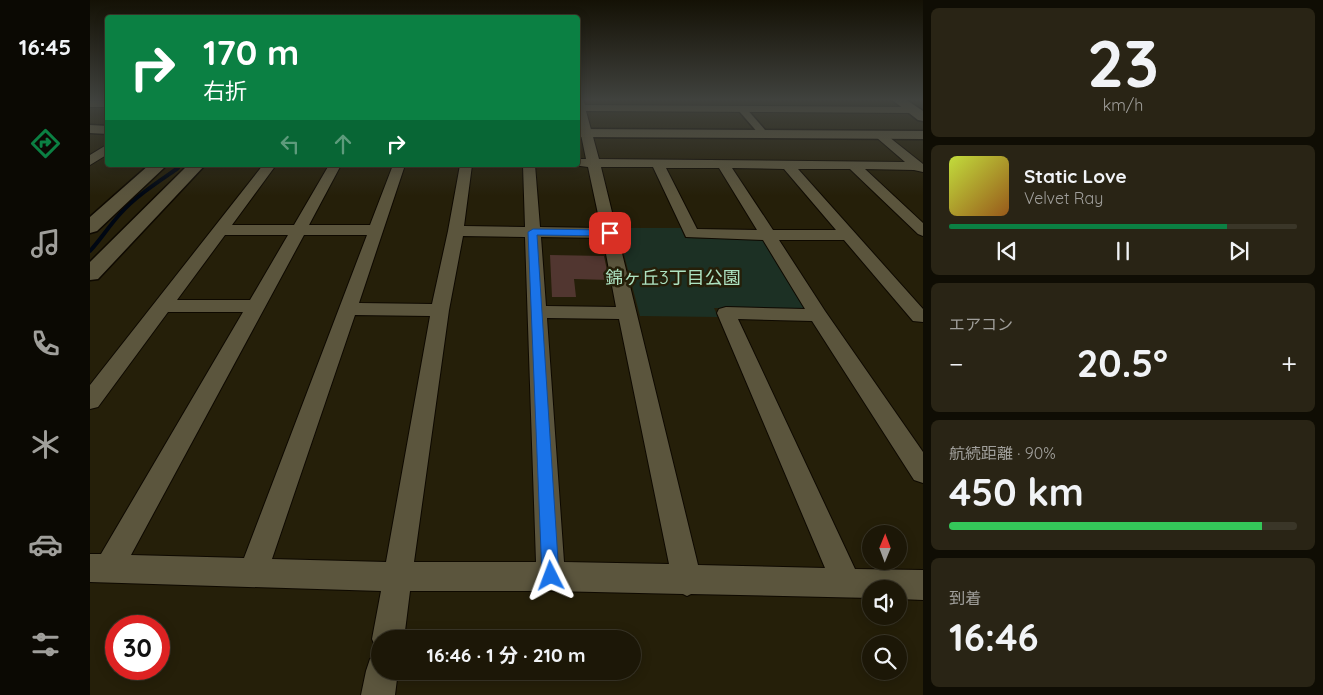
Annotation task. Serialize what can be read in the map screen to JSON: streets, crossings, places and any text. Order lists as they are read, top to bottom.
{
  "parks": ["錦ヶ丘3丁目公園"],
  "north": "top",
  "page": {
    "tabs": "16:45",
    "tile": [
      ["23", "km/h"],
      "エアコン",
      ["航続距離 · 90%", "450 km"],
      ["到着", "16:46"]
    ],
    "turn": ["170 m", "右折"],
    "song": ["Static Love", "Velvet Ray"],
    "heat": ["−", "20.5°", "+"],
    "limit": "30",
    "trip": "16:46 · 1 分 · 210 m"
  }
}
